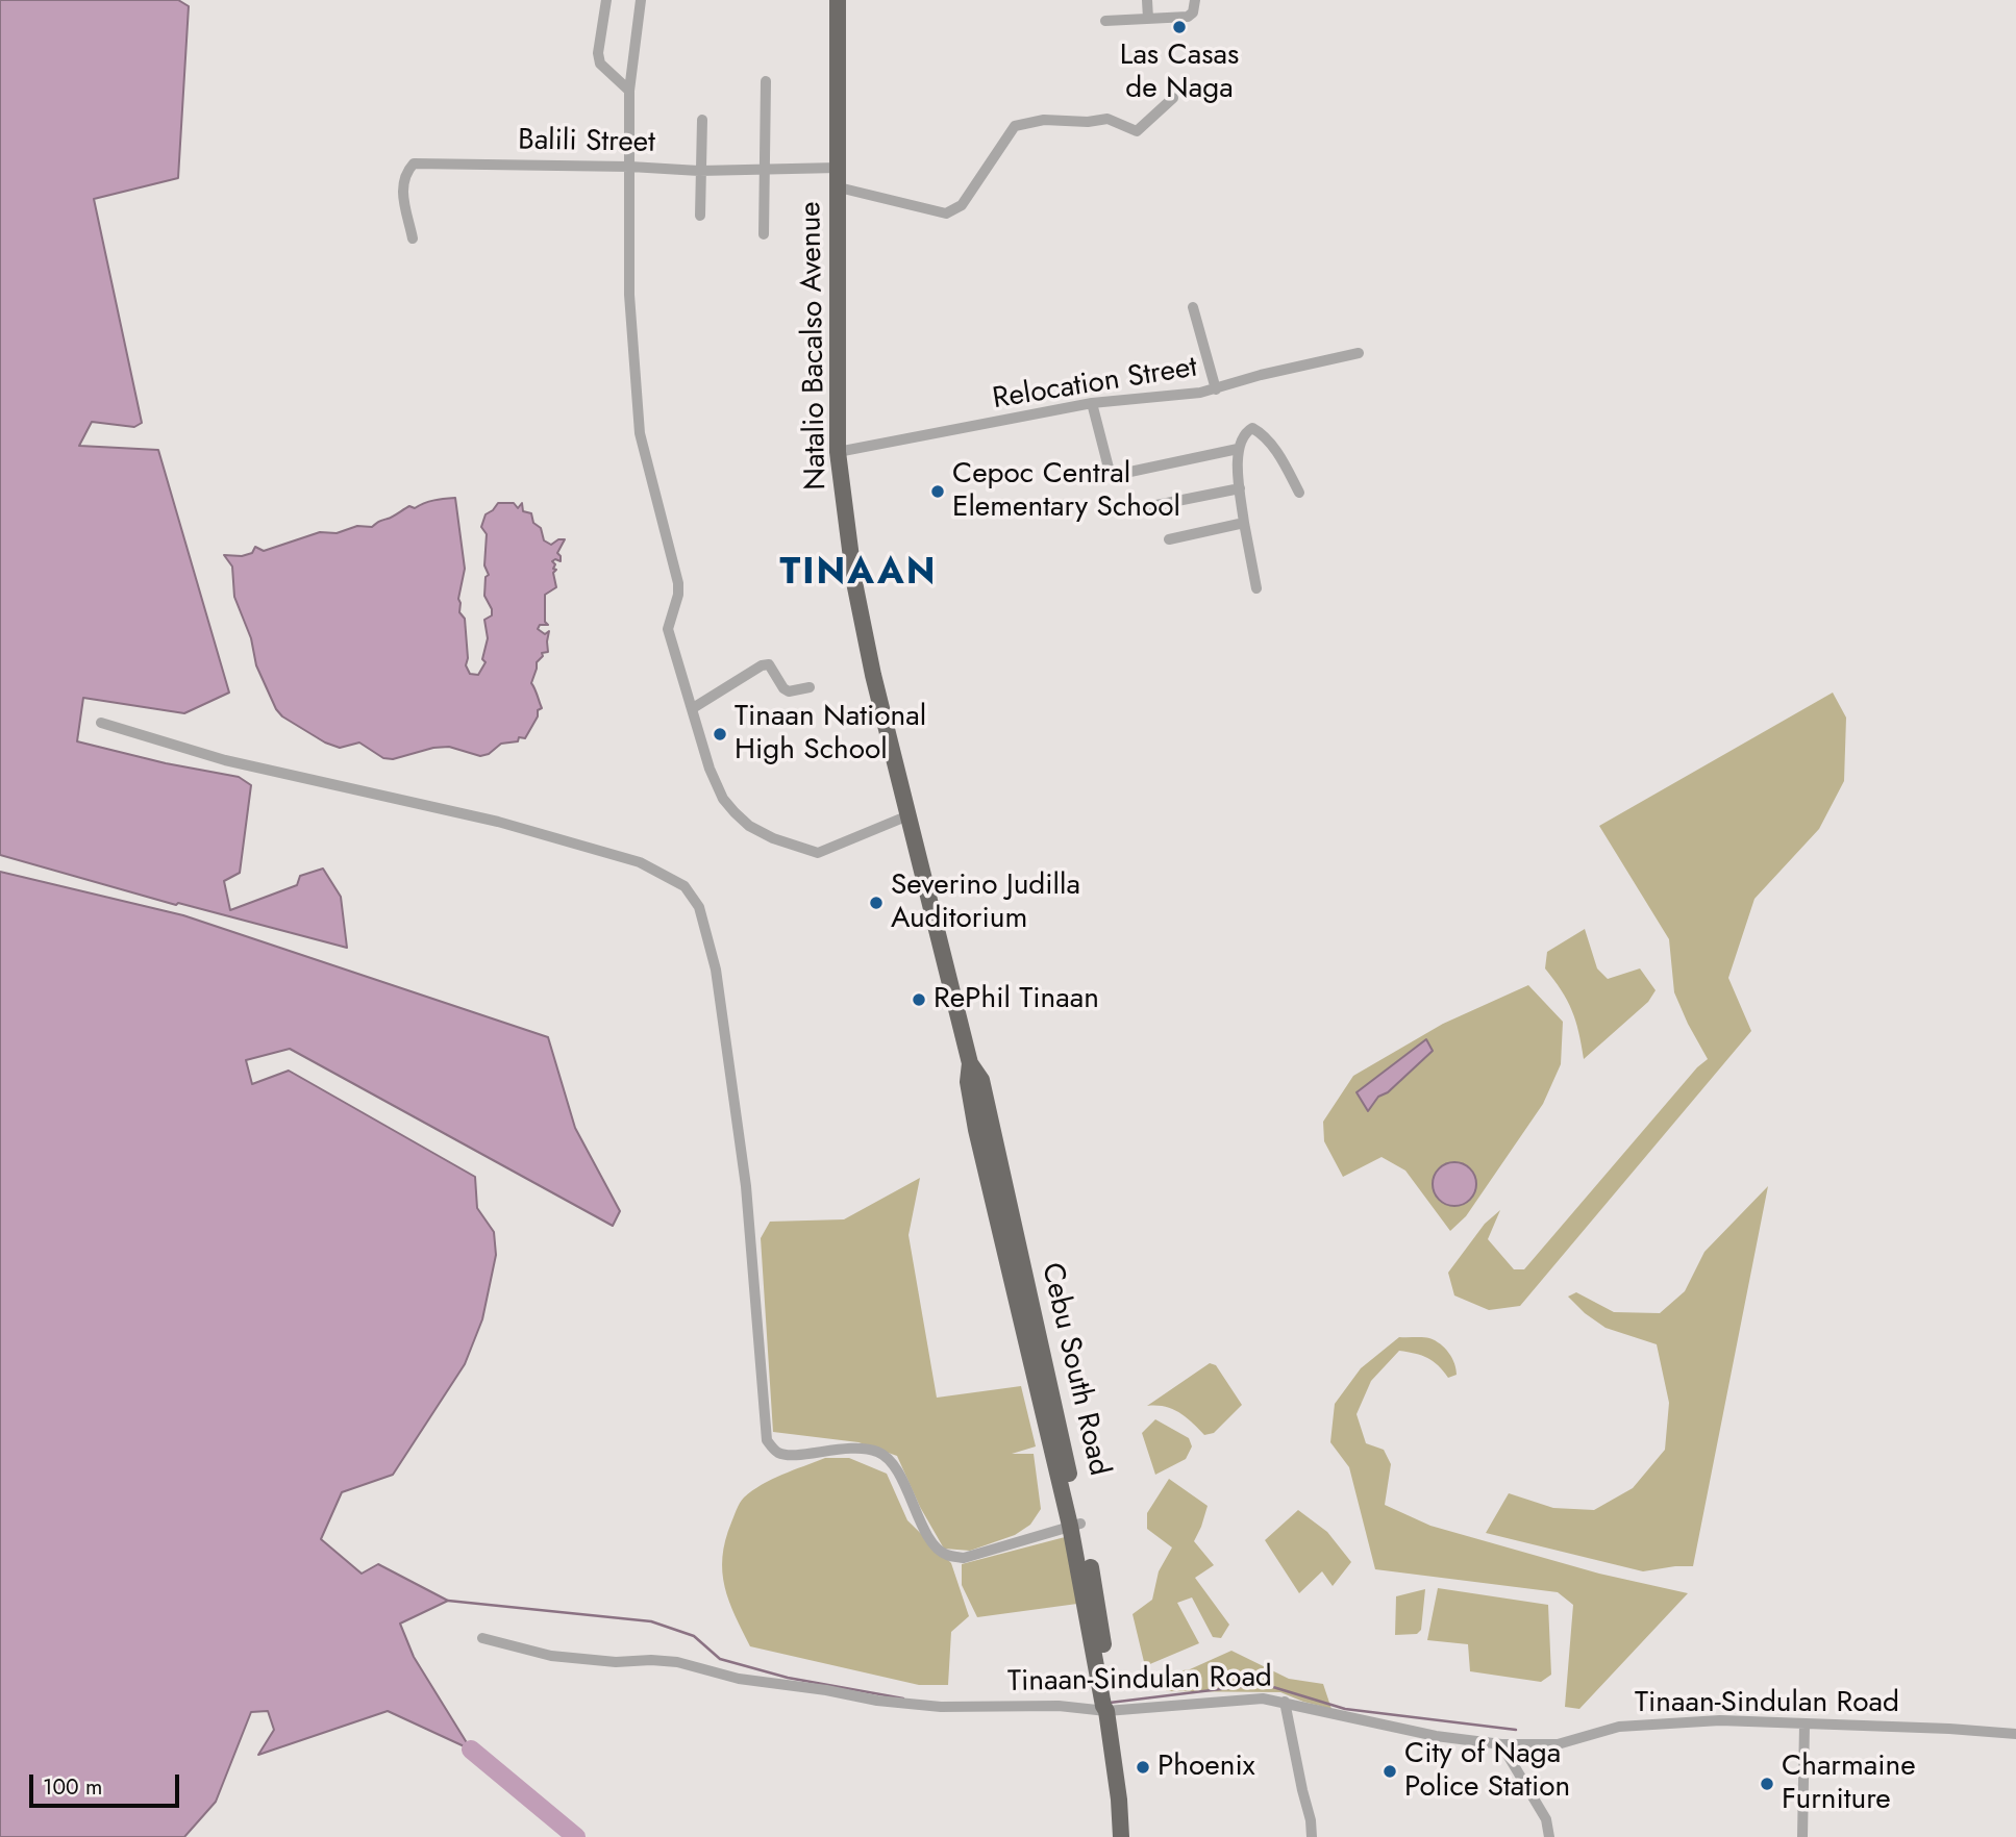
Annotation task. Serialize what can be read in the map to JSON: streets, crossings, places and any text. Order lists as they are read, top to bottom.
{
  "streets": {
    "highway": ["Natalio Bacalso Avenue", "Cebu South Road"],
    "street": ["Balili Street", "Relocation Street", "Tinaan-Sindulan Road"]
  },
  "crossings": [
    ["Balili Street", "Natalio Bacalso Avenue"],
    ["Natalio Bacalso Avenue", "Relocation Street"],
    ["Natalio Bacalso Avenue", "Cebu South Road"],
    ["Cebu South Road", "Tinaan-Sindulan Road"]
  ],
  "districts": ["TINAAN"],
  "places": [
    "Las Casas de Naga",
    "Cepoc Central Elementary School",
    "Tinaan National High School",
    "Severino Judilla Auditorium",
    "RePhil Tinaan",
    "Phoenix",
    "City of Naga Police Station",
    "Charmaine Furniture"
  ],
  "scale_bar": "100 m"
}
